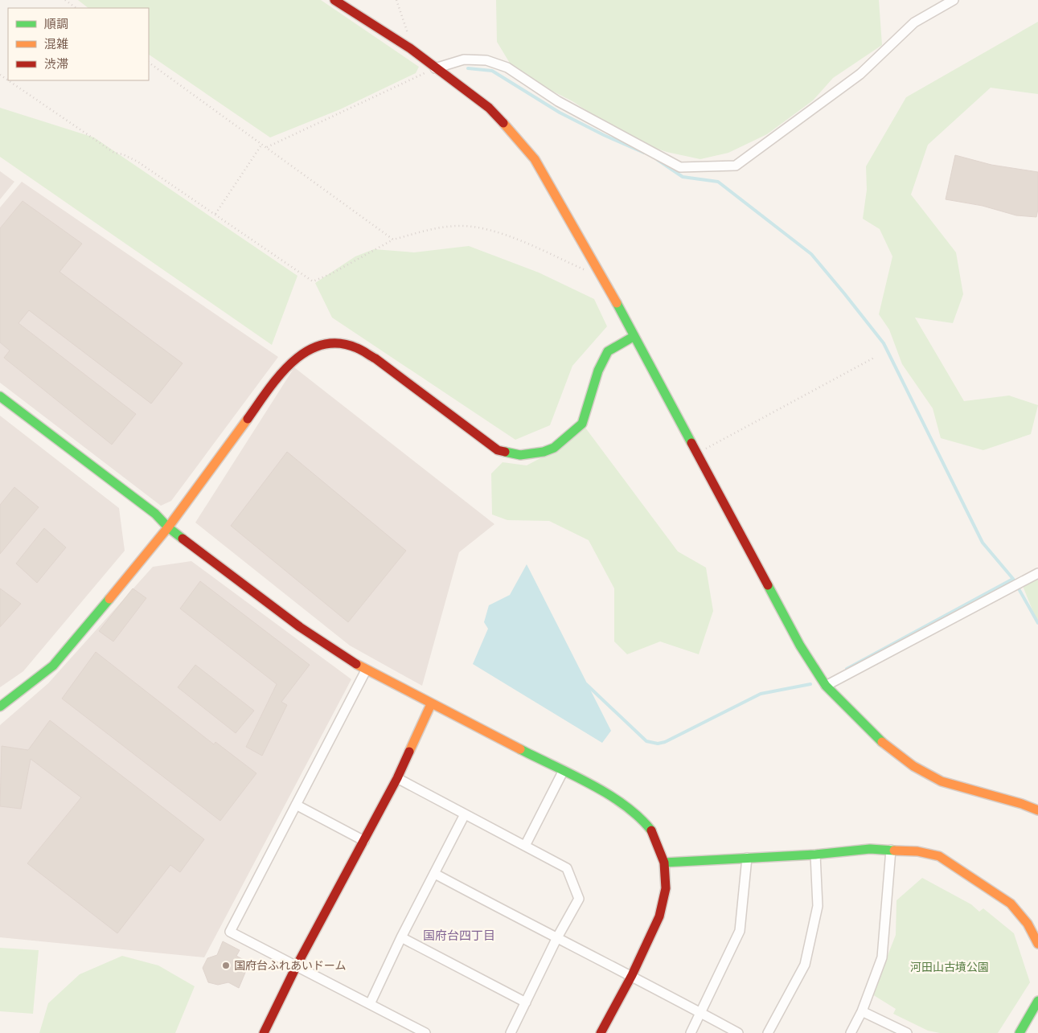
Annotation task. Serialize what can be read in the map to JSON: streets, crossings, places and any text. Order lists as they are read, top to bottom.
{
  "districts": ["国府台四丁目"],
  "parks": ["河田山古墳公園"],
  "places": ["国府台ふれあいドーム"],
  "legend": ["順調", "混雑", "渋滞"]
}
